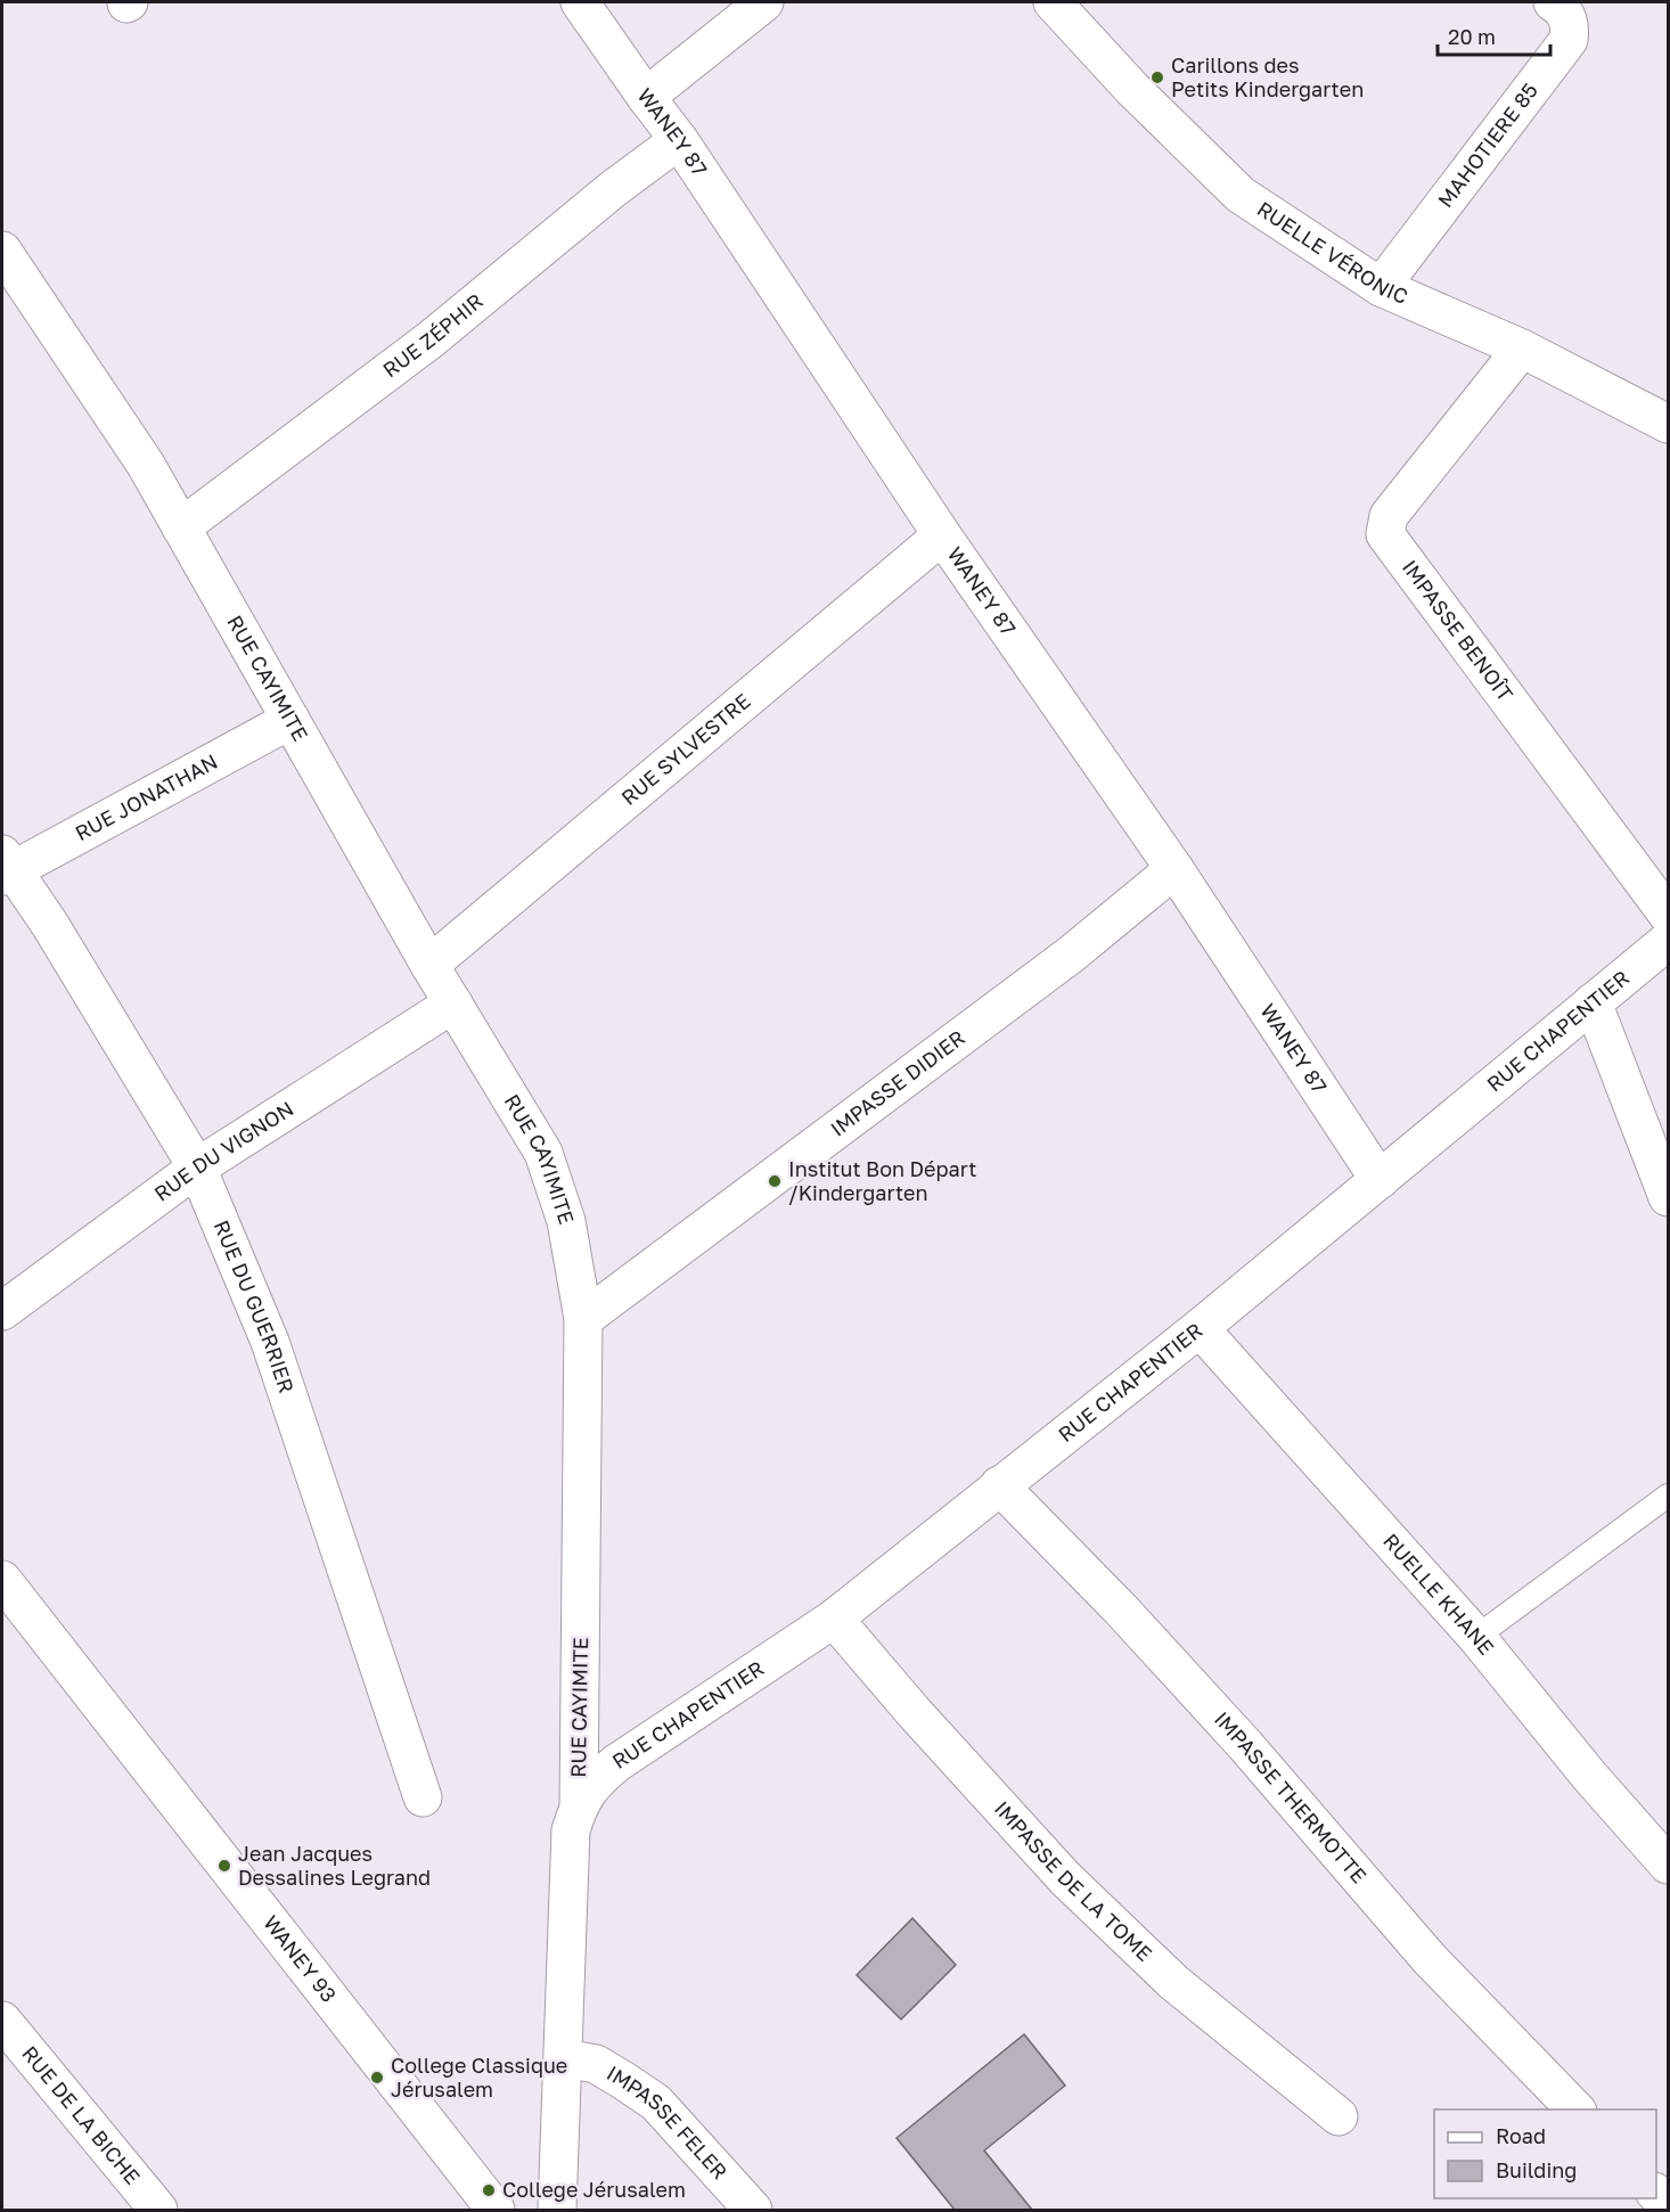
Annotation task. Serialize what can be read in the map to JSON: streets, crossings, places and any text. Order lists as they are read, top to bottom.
{
  "streets": {
    "street": [
      "WANEY 87",
      "MAHOTIERE 85",
      "RUELLE VÉRONIC",
      "RUE ZÉPHIR",
      "IMPASSE BENOÎT",
      "RUE CAYIMITE",
      "RUE SYLVESTRE",
      "RUE JONATHAN",
      "RUE CHAPENTIER",
      "IMPASSE DIDIER",
      "RUE DU VIGNON",
      "RUE DU GUERRIER",
      "RUELLE KHANE",
      "IMPASSE THERMOTTE",
      "IMPASSE DE LA TOME",
      "WANEY 93",
      "RUE DE LA BICHE",
      "IMPASSE FELER"
    ]
  },
  "crossings": [
    ["WANEY 87", "RUE ZÉPHIR"],
    ["WANEY 87", "RUE SYLVESTRE"],
    ["WANEY 87", "RUE CHAPENTIER"],
    ["WANEY 87", "IMPASSE DIDIER"],
    ["MAHOTIERE 85", "RUELLE VÉRONIC"],
    ["RUELLE VÉRONIC", "IMPASSE BENOÎT"],
    ["RUE ZÉPHIR", "RUE CAYIMITE"],
    ["RUE CAYIMITE", "RUE SYLVESTRE"],
    ["RUE CAYIMITE", "RUE JONATHAN"],
    ["RUE CAYIMITE", "RUE CHAPENTIER"],
    ["RUE CAYIMITE", "IMPASSE DIDIER"],
    ["RUE CAYIMITE", "RUE DU VIGNON"],
    ["RUE CAYIMITE", "IMPASSE FELER"],
    ["RUE JONATHAN", "RUE DU GUERRIER"],
    ["RUE CHAPENTIER", "RUELLE KHANE"],
    ["RUE CHAPENTIER", "IMPASSE THERMOTTE"],
    ["RUE CHAPENTIER", "IMPASSE DE LA TOME"],
    ["RUE DU VIGNON", "RUE DU GUERRIER"]
  ],
  "places": [
    "Carillons des Petits Kindergarten",
    "Institut Bon Départ /Kindergarten",
    "Jean Jacques Dessalines Legrand",
    "College Classique Jérusalem",
    "College Jérusalem"
  ],
  "legend": ["Road", "Building"],
  "scale_bar": "20 m"
}
